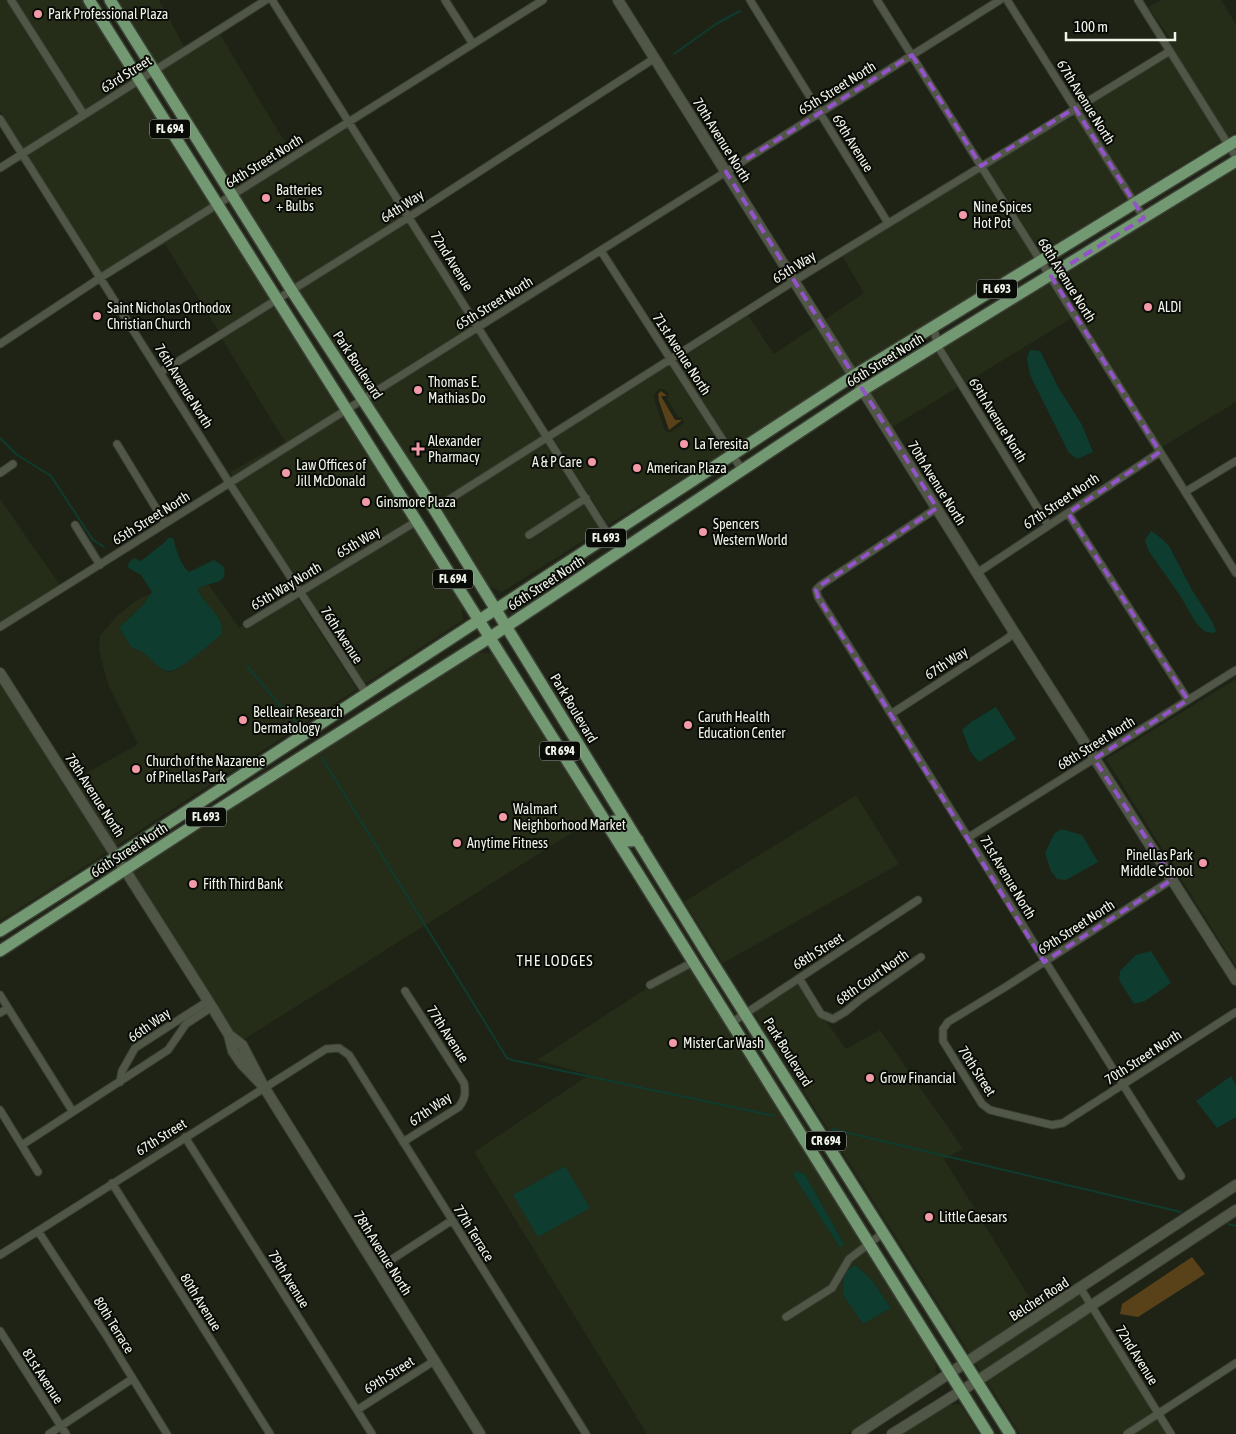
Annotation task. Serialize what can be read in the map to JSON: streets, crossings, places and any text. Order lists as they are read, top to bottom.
{
  "streets": {
    "main road": [
      "FL 694",
      "FL 693",
      "66th Street North",
      "Park Boulevard",
      "CR 694"
    ],
    "street": [
      "63rd Street",
      "65th Street North",
      "67th Avenue North",
      "70th Avenue North",
      "69th Avenue",
      "64th Street North",
      "64th Way",
      "72nd Avenue",
      "65th Way",
      "68th Avenue North",
      "71st Avenue North",
      "76th Avenue North",
      "69th Avenue North",
      "67th Street North",
      "65th Way North",
      "76th Avenue",
      "67th Way",
      "68th Street North",
      "78th Avenue North",
      "69th Street North",
      "68th Street",
      "68th Court North",
      "66th Way",
      "77th Avenue",
      "70th Street North",
      "70th Street",
      "67th Street",
      "77th Terrace",
      "79th Avenue",
      "Belcher Road",
      "80th Avenue",
      "80th Terrace",
      "69th Street",
      "81st Avenue"
    ]
  },
  "crossings": [
    ["63rd Street", "FL 694"],
    ["63rd Street", "Park Boulevard"],
    ["63rd Street", "76th Avenue North"],
    ["65th Street North", "FL 694"],
    ["65th Street North", "70th Avenue North"],
    ["65th Street North", "69th Avenue"],
    ["65th Street North", "72nd Avenue"],
    ["65th Street North", "68th Avenue North"],
    ["65th Street North", "71st Avenue North"],
    ["65th Street North", "Park Boulevard"],
    ["65th Street North", "76th Avenue North"],
    ["67th Avenue North", "65th Way"],
    ["67th Avenue North", "66th Street North"],
    ["FL 694", "64th Street North"],
    ["FL 694", "64th Way"],
    ["FL 694", "65th Way"],
    ["FL 694", "66th Street North"],
    ["FL 694", "CR 694"],
    ["70th Avenue North", "64th Way"],
    ["70th Avenue North", "65th Way"],
    ["70th Avenue North", "71st Avenue North"],
    ["70th Avenue North", "66th Street North"],
    ["70th Avenue North", "67th Street North"],
    ["70th Avenue North", "67th Way"],
    ["70th Avenue North", "68th Street North"],
    ["70th Avenue North", "69th Street North"],
    ["69th Avenue", "65th Way"],
    ["64th Street North", "72nd Avenue"],
    ["64th Street North", "Park Boulevard"],
    ["64th Street North", "76th Avenue North"],
    ["64th Way", "72nd Avenue"],
    ["64th Way", "Park Boulevard"],
    ["64th Way", "76th Avenue North"],
    ["72nd Avenue", "65th Way"],
    ["72nd Avenue", "66th Street North"],
    ["72nd Avenue", "Belcher Road"],
    ["65th Way", "68th Avenue North"],
    ["65th Way", "71st Avenue North"],
    ["65th Way", "Park Boulevard"],
    ["65th Way", "65th Way North"],
    ["68th Avenue North", "66th Street North"],
    ["68th Avenue North", "67th Street North"],
    ["71st Avenue North", "66th Street North"],
    ["71st Avenue North", "67th Way"],
    ["71st Avenue North", "68th Street North"],
    ["71st Avenue North", "69th Street North"],
    ["71st Avenue North", "70th Street North"],
    ["66th Street North", "Park Boulevard"],
    ["66th Street North", "69th Avenue North"],
    ["66th Street North", "76th Avenue"],
    ["66th Street North", "CR 694"],
    ["66th Street North", "78th Avenue North"],
    ["Park Boulevard", "68th Street"],
    ["Park Boulevard", "Belcher Road"],
    ["76th Avenue North", "65th Way North"],
    ["76th Avenue North", "76th Avenue"],
    ["69th Avenue North", "67th Street North"],
    ["65th Way North", "76th Avenue"],
    ["67th Way", "77th Avenue"],
    ["67th Way", "77th Terrace"],
    ["CR 694", "68th Street"],
    ["CR 694", "Belcher Road"],
    ["78th Avenue North", "66th Way"],
    ["78th Avenue North", "67th Street"],
    ["78th Avenue North", "69th Street"],
    ["69th Street North", "70th Street"],
    ["68th Street", "68th Court North"],
    ["70th Street North", "70th Street"],
    ["67th Street", "77th Terrace"],
    ["67th Street", "79th Avenue"],
    ["67th Street", "80th Avenue"],
    ["67th Street", "80th Terrace"],
    ["79th Avenue", "69th Street"]
  ],
  "districts": ["THE LODGES"],
  "places": {
    "other": [
      "Park Professional Plaza",
      "Batteries + Bulbs",
      "Nine Spices Hot Pot",
      "ALDI",
      "Saint Nicholas Orthodox Christian Church",
      "Thomas E. Mathias Do",
      "La Teresita",
      "A & P Care",
      "American Plaza",
      "Law Offices of Jill McDonald",
      "Ginsmore Plaza",
      "Spencers Western World",
      "Belleair Research Dermatology",
      "Caruth Health Education Center",
      "Church of the Nazarene of Pinellas Park",
      "Walmart Neighborhood Market",
      "Anytime Fitness",
      "Pinellas Park Middle School",
      "Fifth Third Bank",
      "Mister Car Wash",
      "Grow Financial",
      "Little Caesars"
    ],
    "health": ["Alexander Pharmacy"]
  },
  "scale_bar": "100 m"
}
